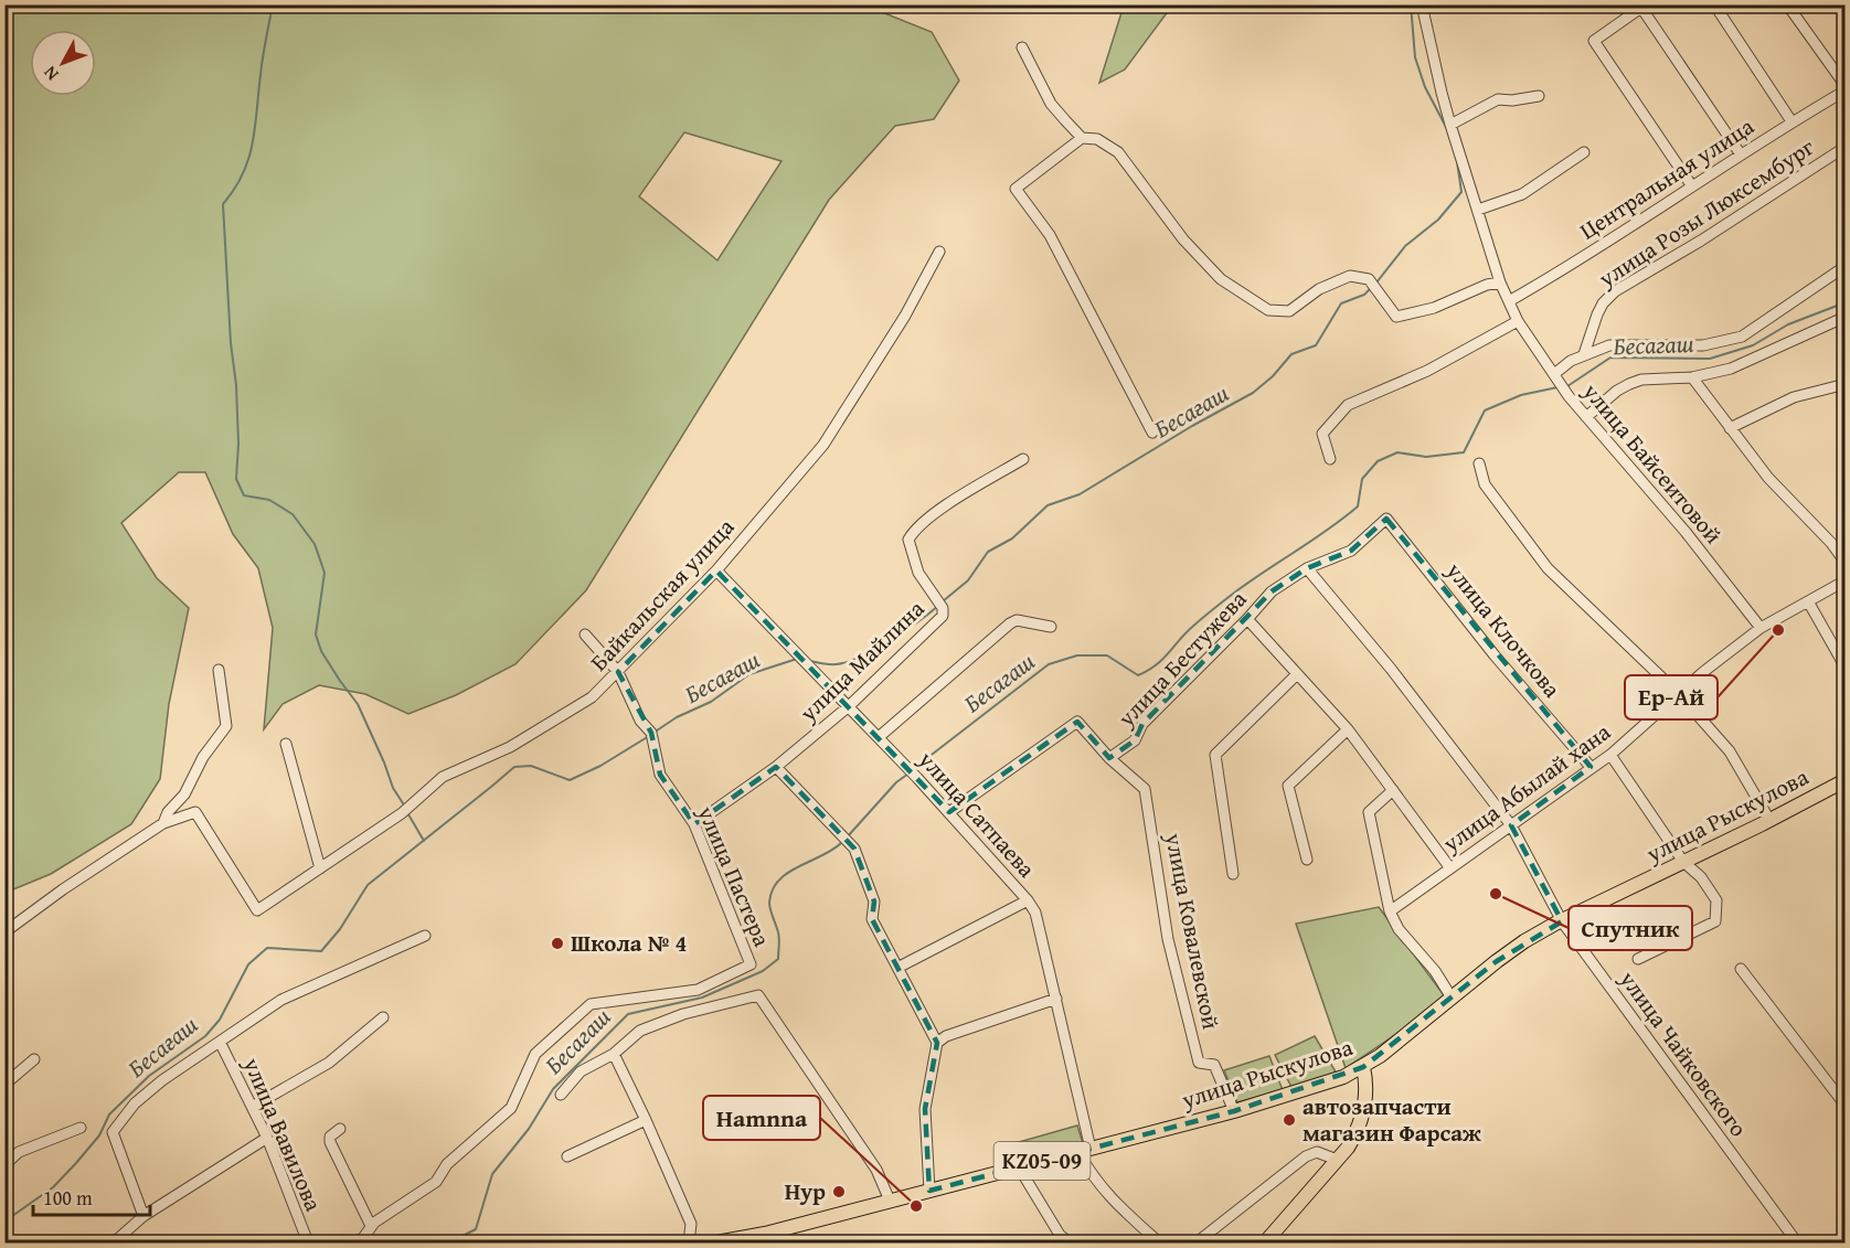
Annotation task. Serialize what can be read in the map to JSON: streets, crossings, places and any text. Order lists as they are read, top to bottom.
{
  "streets": {
    "main road": ["улица Рыскулова", "KZ05-09"],
    "street": [
      "Центральная улица",
      "улица Розы Люксембург",
      "улица Байсеитовой",
      "Байкальская улица",
      "улица Клочкова",
      "улица Бестужева",
      "улица Майлина",
      "улица Абылай хана",
      "улица Сатпаева",
      "улица Пастера",
      "улица Ковалевской",
      "улица Чайковского",
      "улица Вавилова"
    ]
  },
  "crossings": [
    ["Центральная улица", "улица Байсеитовой"],
    ["улица Байсеитовой", "улица Абылай хана"],
    ["Байкальская улица", "улица Сатпаева"],
    ["Байкальская улица", "улица Пастера"],
    ["улица Клочкова", "улица Бестужева"],
    ["улица Клочкова", "улица Абылай хана"],
    ["улица Бестужева", "улица Сатпаева"],
    ["улица Бестужева", "улица Ковалевской"],
    ["улица Бестужева", "улица Чайковского"],
    ["улица Майлина", "улица Сатпаева"],
    ["улица Майлина", "улица Пастера"],
    ["улица Абылай хана", "улица Чайковского"],
    ["улица Сатпаева", "улица Рыскулова"],
    ["улица Рыскулова", "улица Ковалевской"],
    ["улица Рыскулова", "улица Чайковского"]
  ],
  "water": ["Бесагаш", "Бесағаш"],
  "places": [
    "Ер-Ай",
    "Спутник",
    "Школа № 4",
    "автозапчасти магазин Фарсаж",
    "Hyp",
    "Hamnna"
  ],
  "scale_bar": "100 m",
  "north": "bottom left"
}
